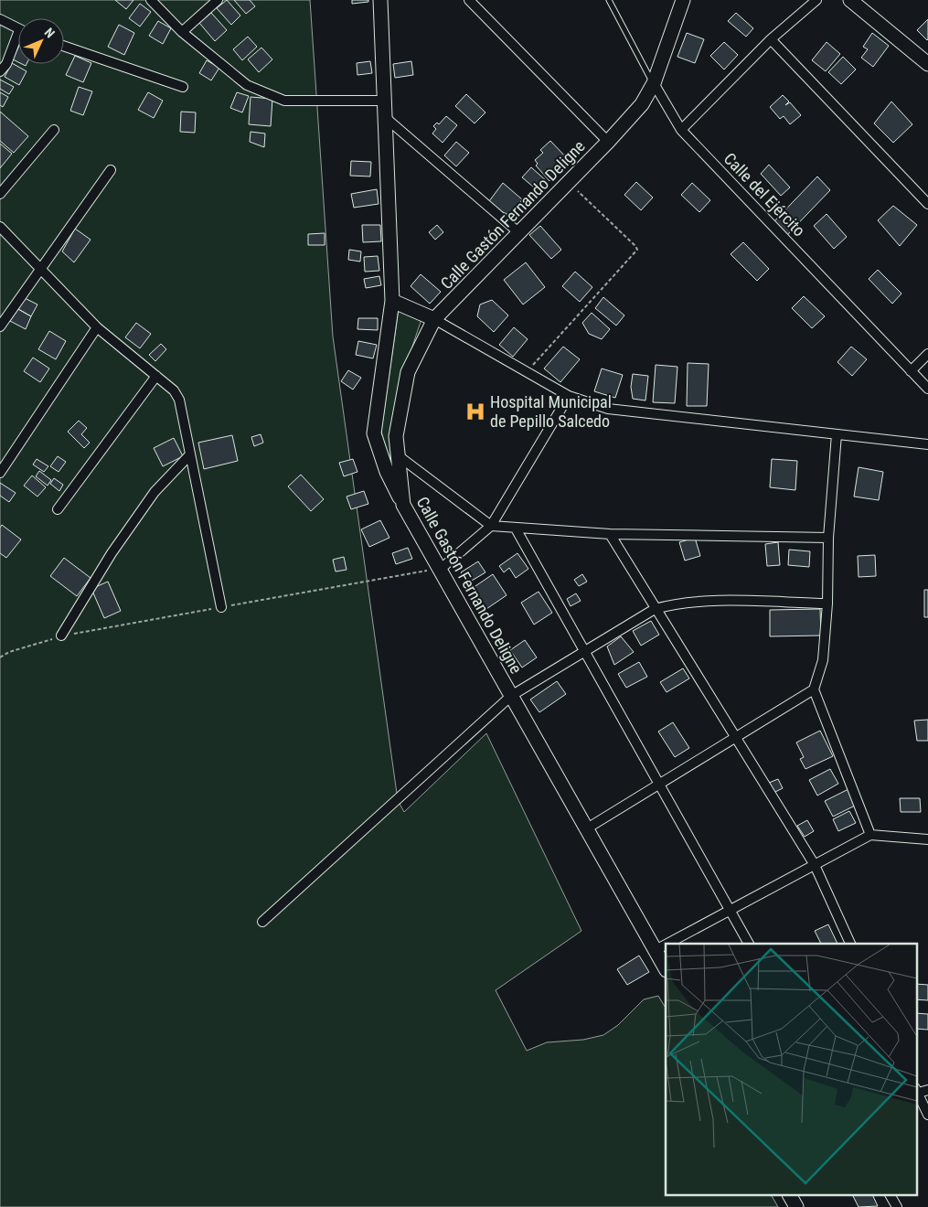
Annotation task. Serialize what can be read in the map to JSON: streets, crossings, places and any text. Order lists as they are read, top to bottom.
{
  "streets": {
    "street": ["Calle del Ejército", "Calle Gastón Fernando Deligne"]
  },
  "crossings": [
    ["Calle del Ejército", "Calle Gastón Fernando Deligne"]
  ],
  "places": {
    "hospital": ["Hospital Municipal de Pepillo Salcedo"]
  },
  "north": "top right"
}
